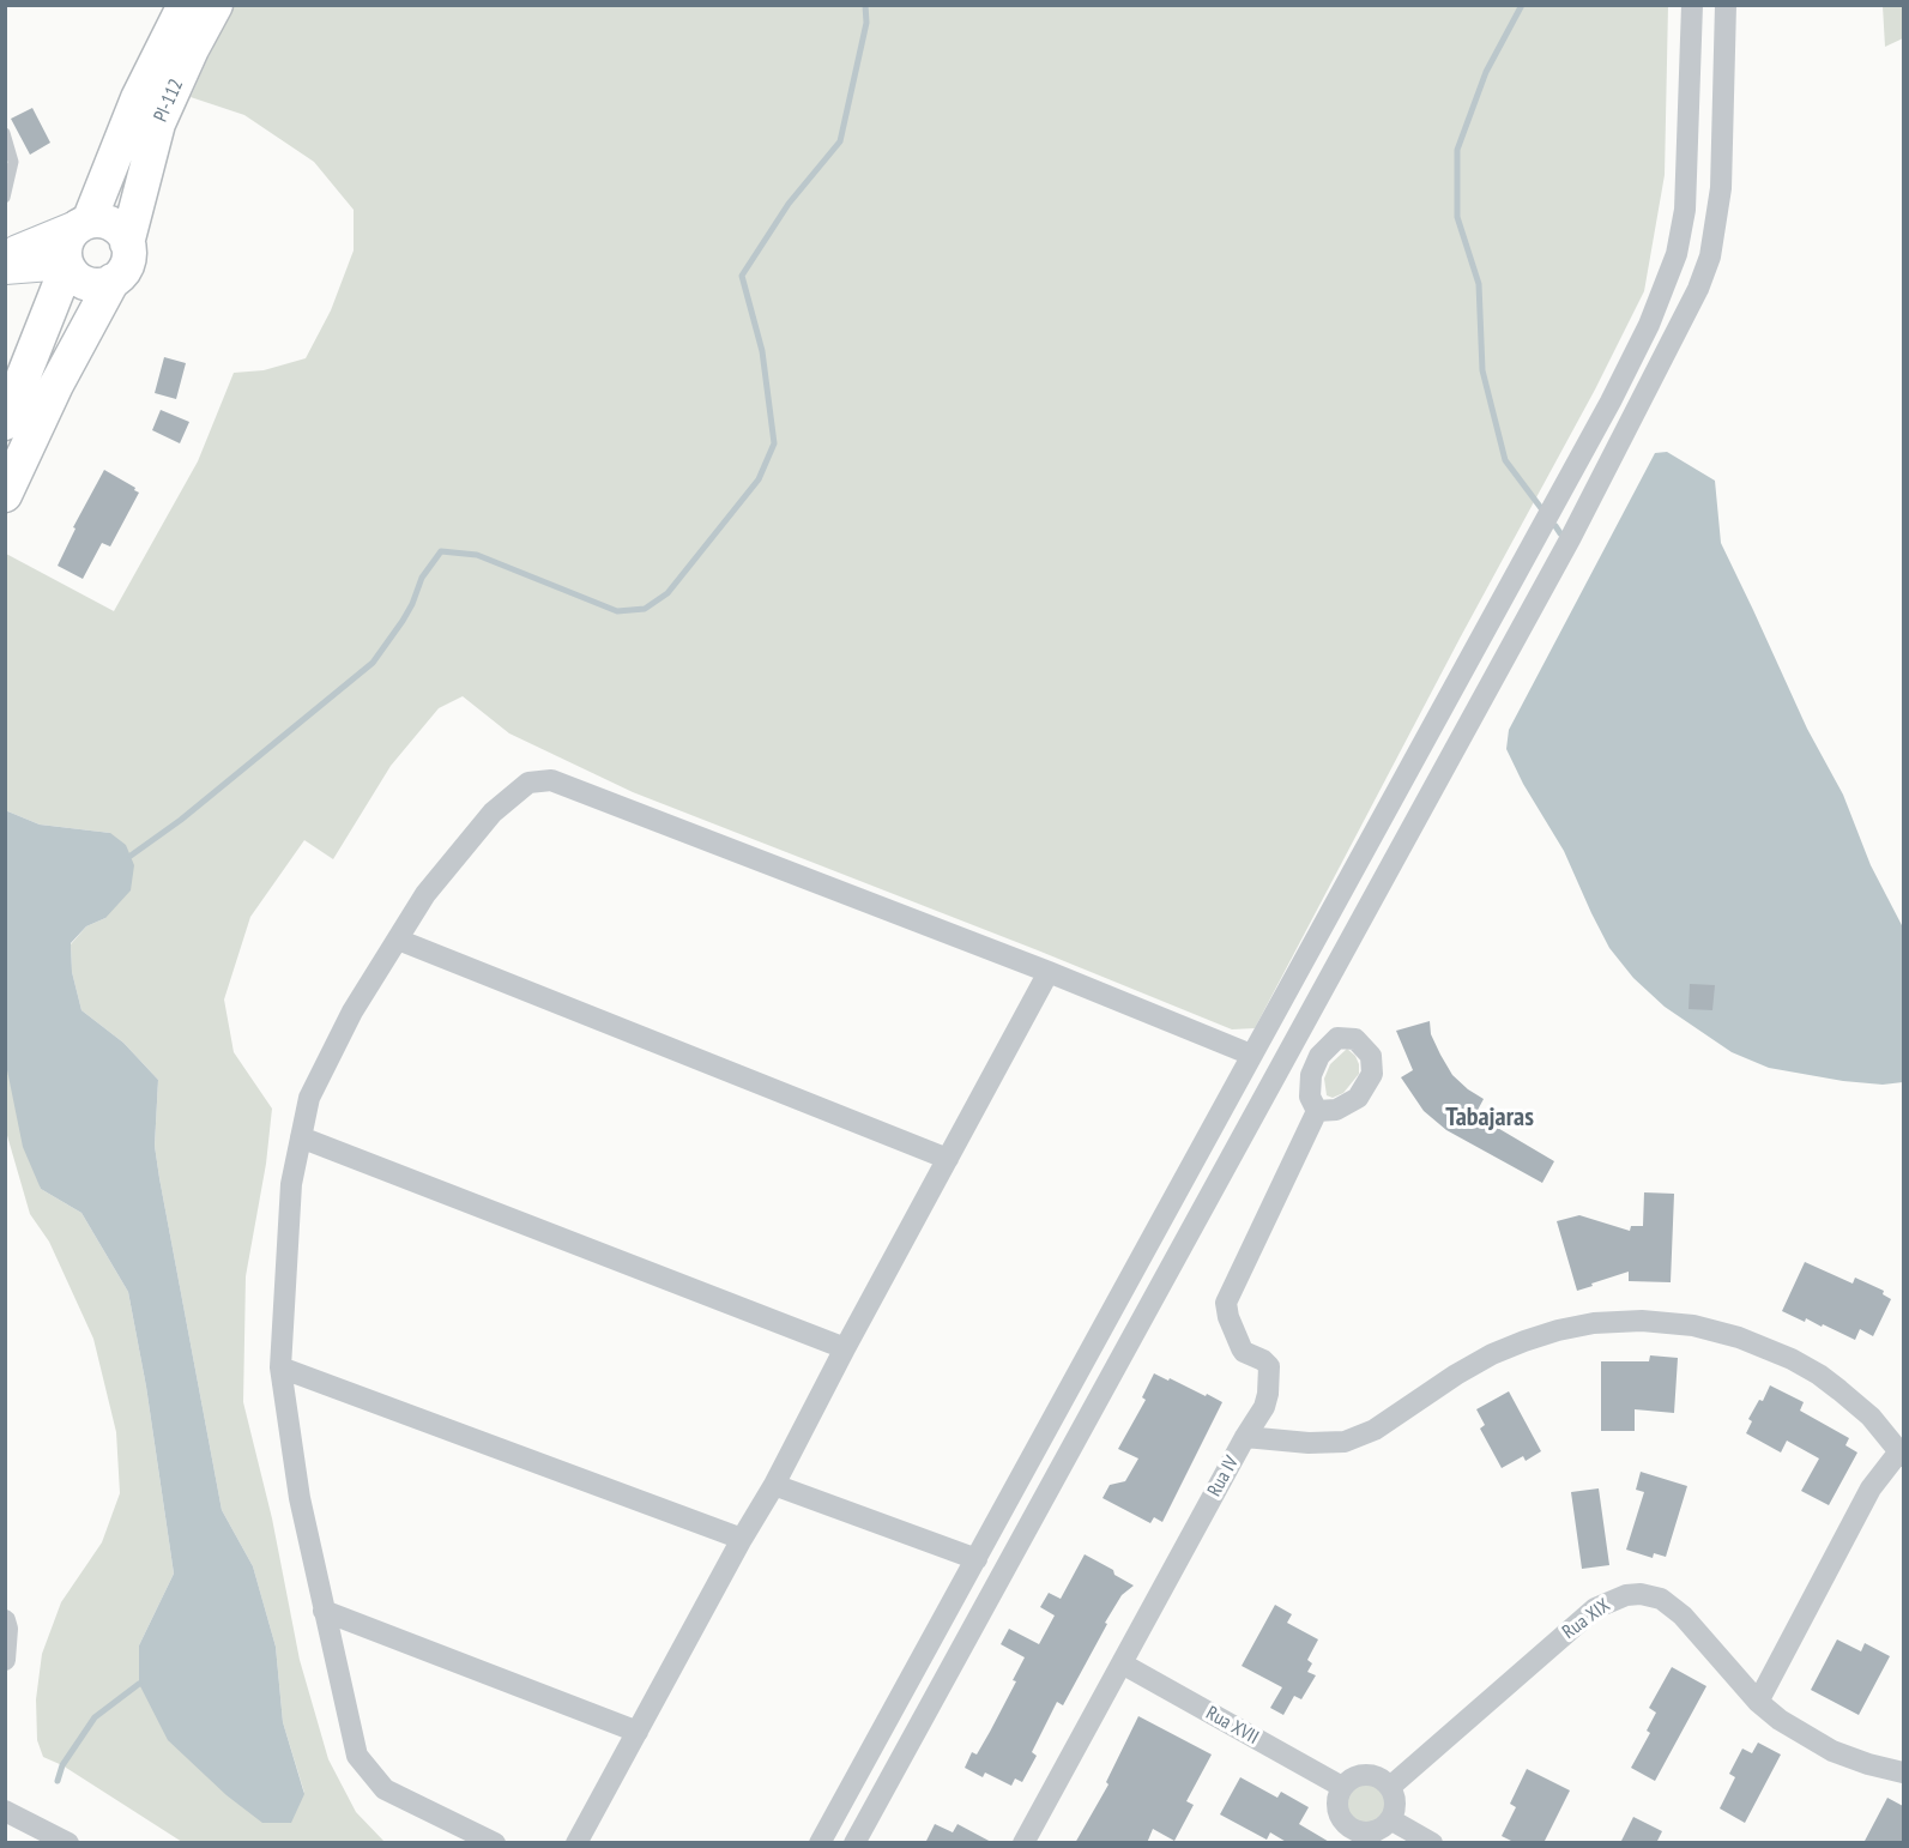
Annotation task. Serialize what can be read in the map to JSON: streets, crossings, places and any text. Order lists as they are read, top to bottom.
{
  "streets": {
    "main road": ["PI-112"],
    "street": ["Rua IV", "Rua XIX", "Rua XVII"]
  },
  "crossings": [
    ["Rua IV", "Rua XVII"],
    ["Rua XIX", "Rua XVII"]
  ],
  "districts": ["Tabajaras"]
}
